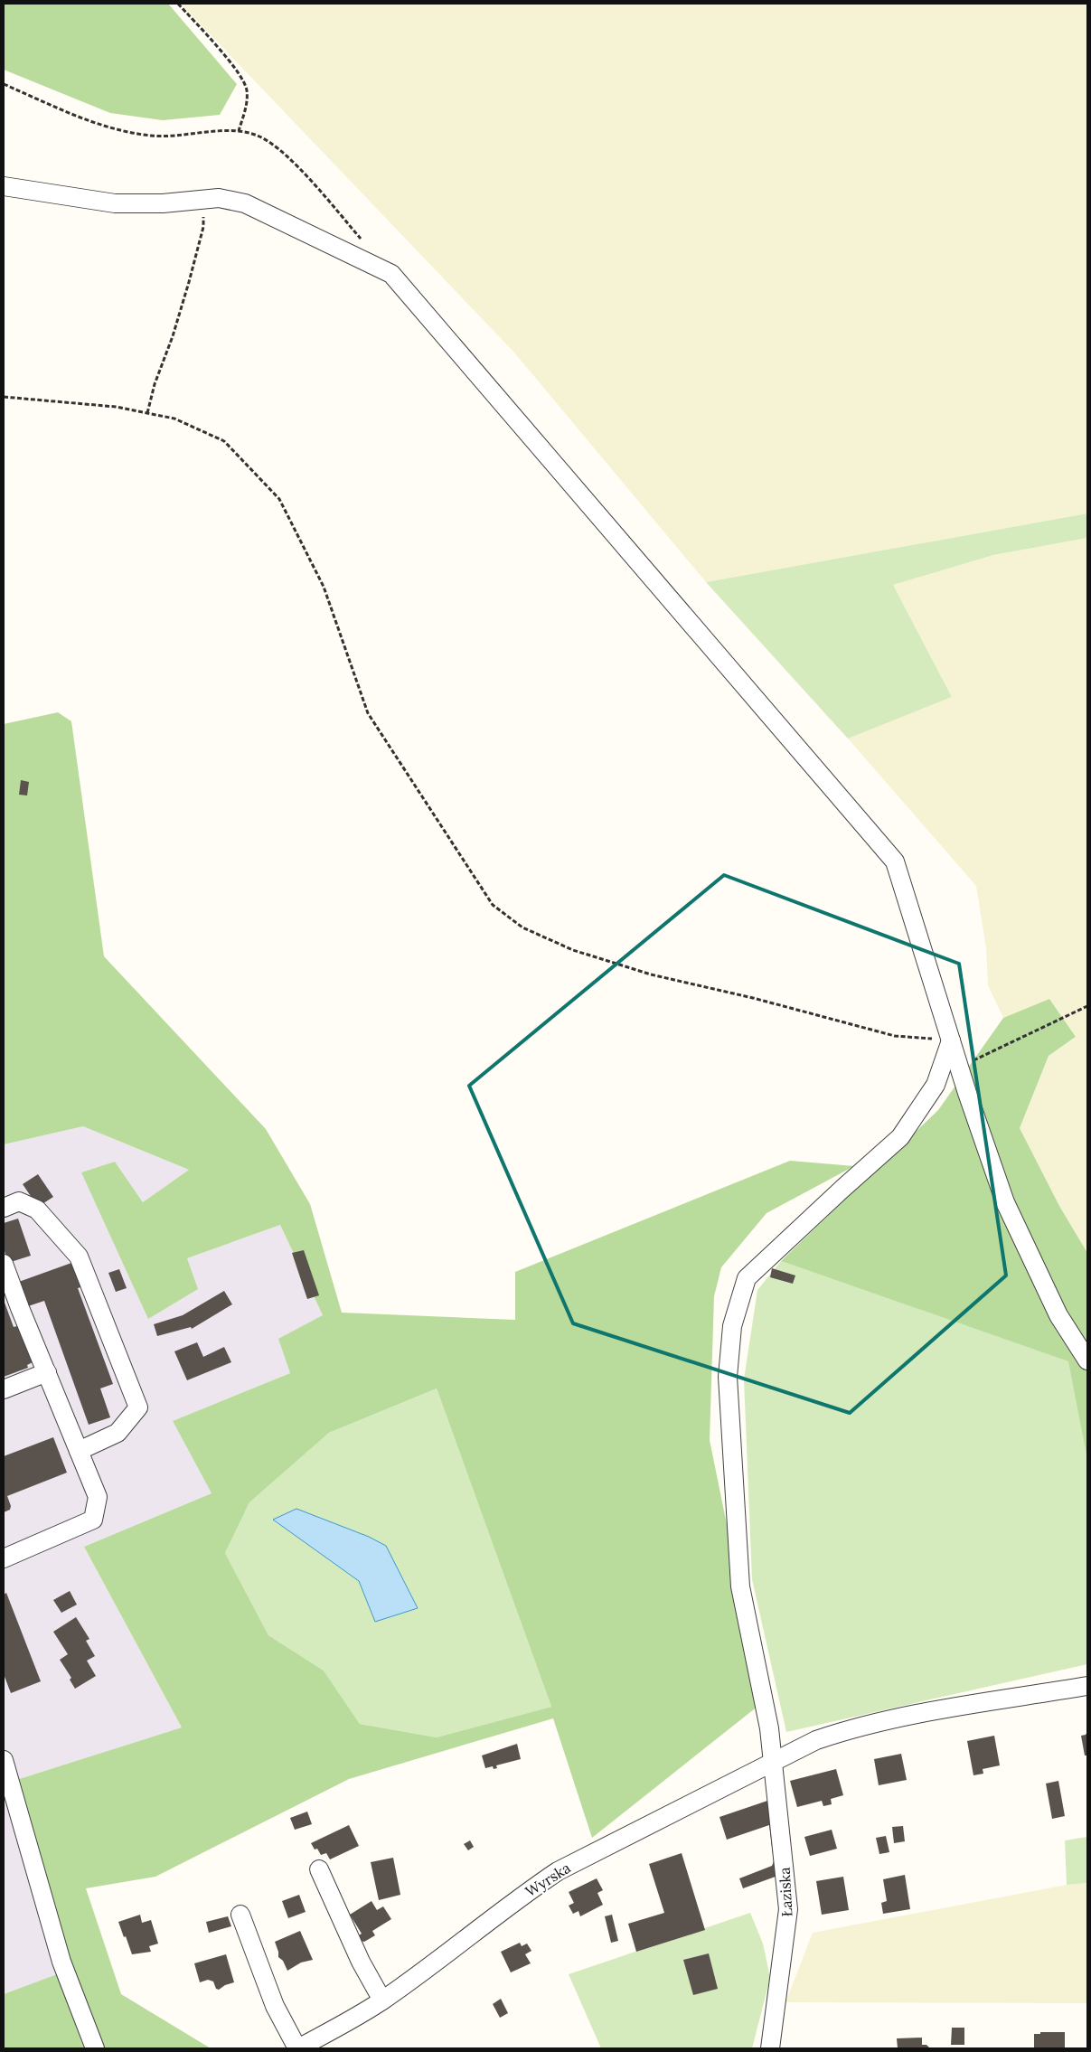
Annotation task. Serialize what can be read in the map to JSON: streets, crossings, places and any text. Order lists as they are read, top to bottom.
{
  "streets": {
    "street": ["Wyrska", "Łaziska"]
  },
  "crossings": [
    ["Wyrska", "Łaziska"]
  ]
}
